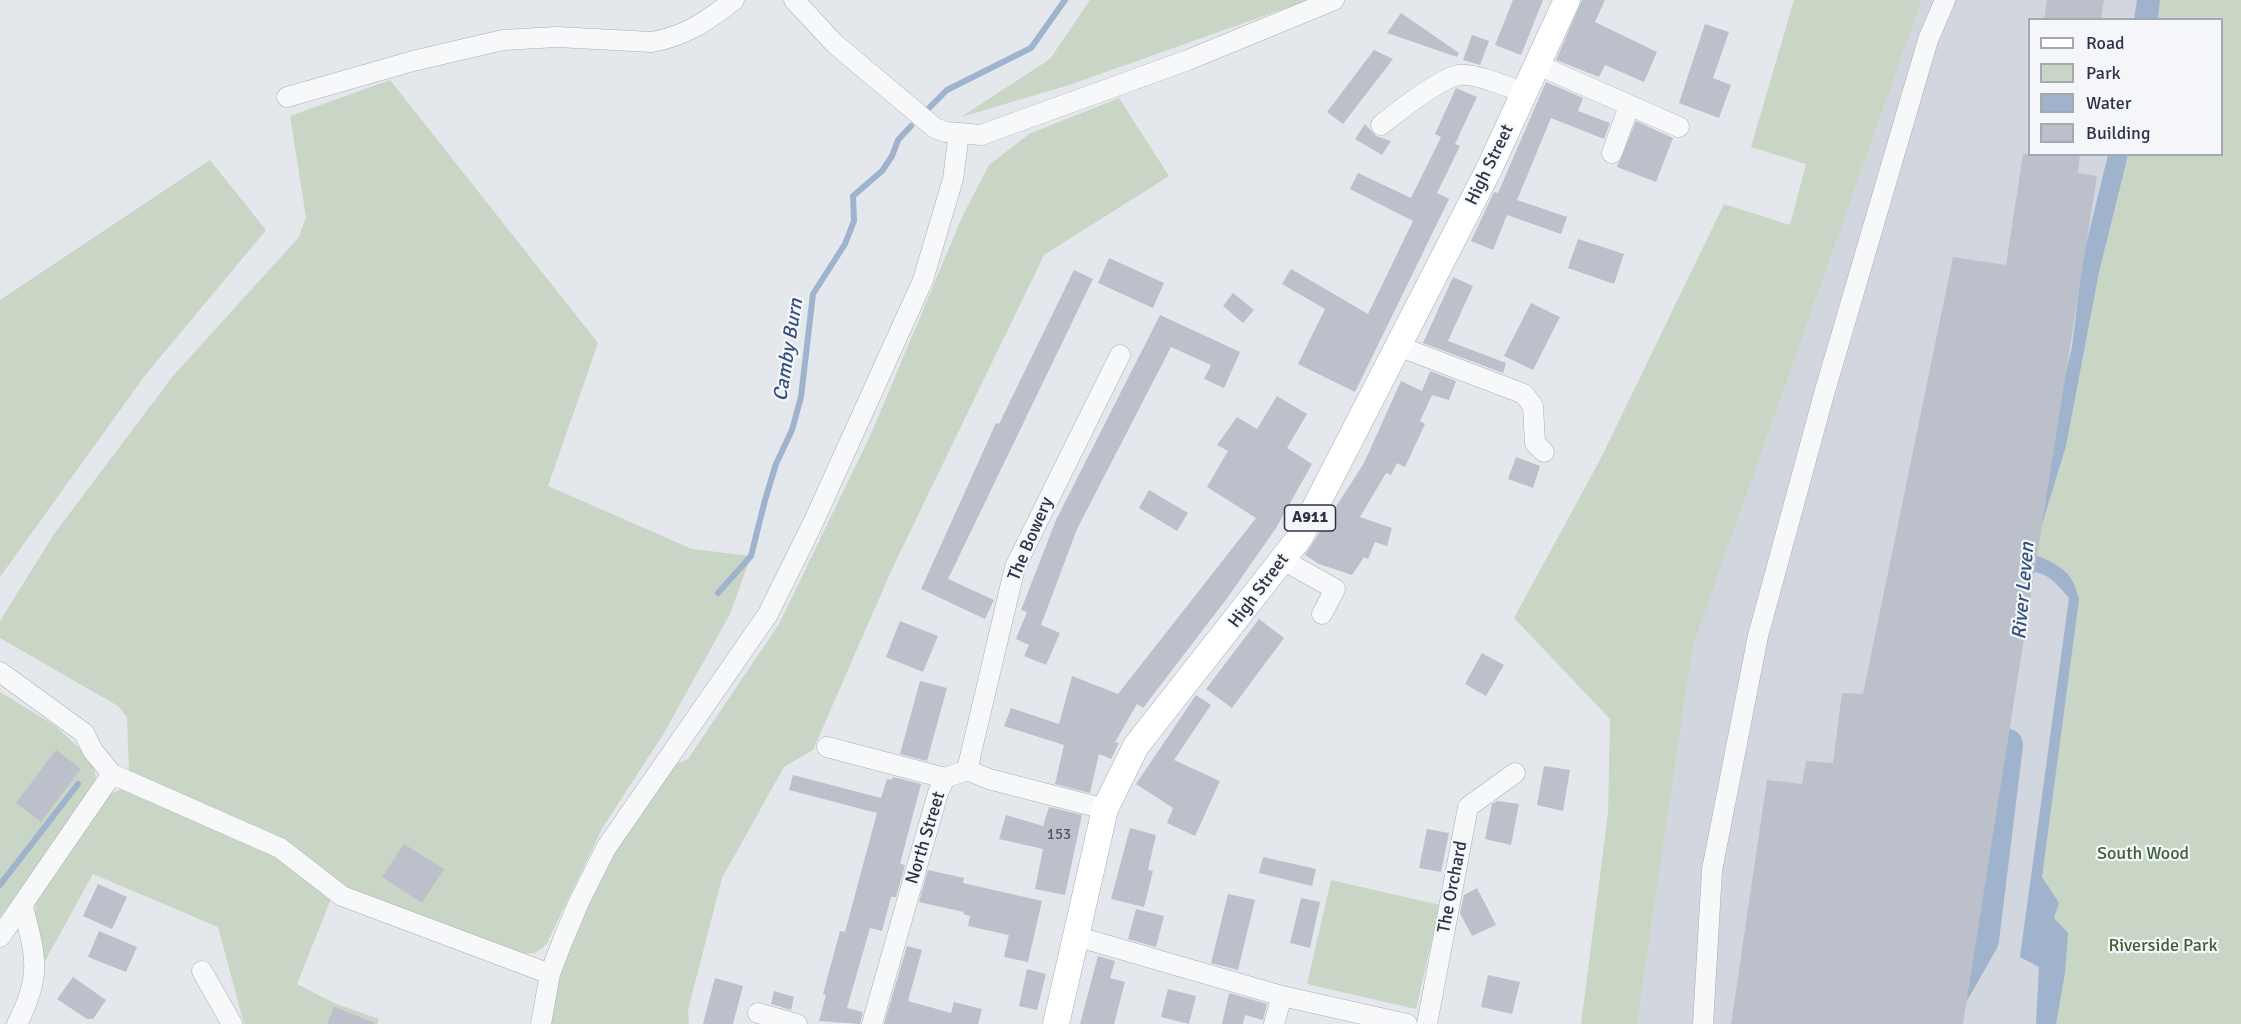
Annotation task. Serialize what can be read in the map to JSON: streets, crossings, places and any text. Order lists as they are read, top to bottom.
{
  "streets": {
    "main road": ["High Street", "A911"],
    "street": ["The Bowery", "North Street", "The Orchard"]
  },
  "crossings": [
    ["The Bowery", "North Street"]
  ],
  "water": ["Camby Burn", "River Leven"],
  "parks": ["South Wood", "Riverside Park"],
  "house_numbers": ["153"],
  "legend": [
    "Road",
    "Park",
    "Water",
    "Building"
  ]
}
